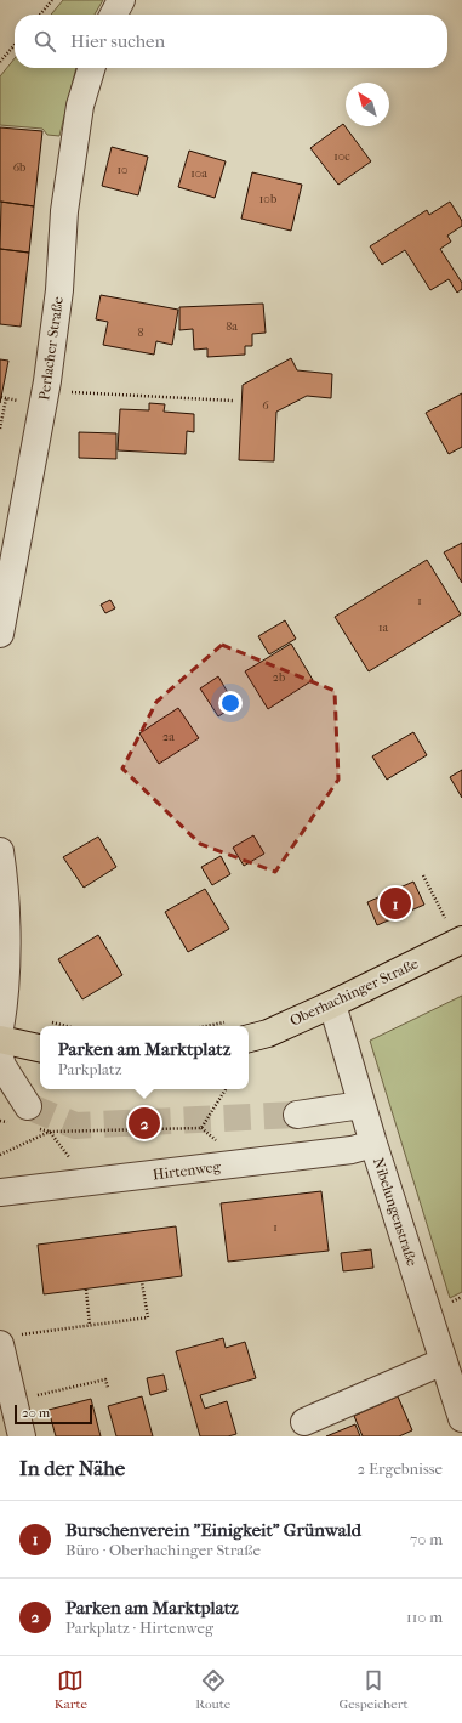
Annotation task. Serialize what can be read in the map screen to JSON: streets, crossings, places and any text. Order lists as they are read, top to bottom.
{
  "streets": {
    "main road": ["Oberhachinger Straße"],
    "street": ["Perlacher Straße", "Hirtenweg", "Nibelungenstraße"]
  },
  "crossings": [
    ["Oberhachinger Straße", "Nibelungenstraße"],
    ["Hirtenweg", "Nibelungenstraße"]
  ],
  "house_numbers": [
    "10c",
    "6b",
    "10",
    "10a",
    "10b",
    "8a",
    "8",
    "6",
    "1",
    "1a",
    "2b",
    "2a",
    "1"
  ],
  "scale_bar": "20 m",
  "north": "top left",
  "page": {
    "search": "Hier suchen",
    "pins": ["1", "2"],
    "popup": ["Parken am Marktplatz", "Parkplatz"],
    "scale": "20 m",
    "heading": ["In der Nähe", "2 Ergebnisse"],
    "list": [
      {
        "mark": "1",
        "name": "Burschenverein \"Einigkeit\" Grünwald",
        "note": "Büro · Oberhachinger Straße",
        "value": "70 m"
      },
      {
        "mark": "2",
        "name": "Parken am Marktplatz",
        "note": "Parkplatz · Hirtenweg",
        "value": "110 m"
      }
    ],
    "nav": ["Karte", "Route", "Gespeichert"]
  }
}
